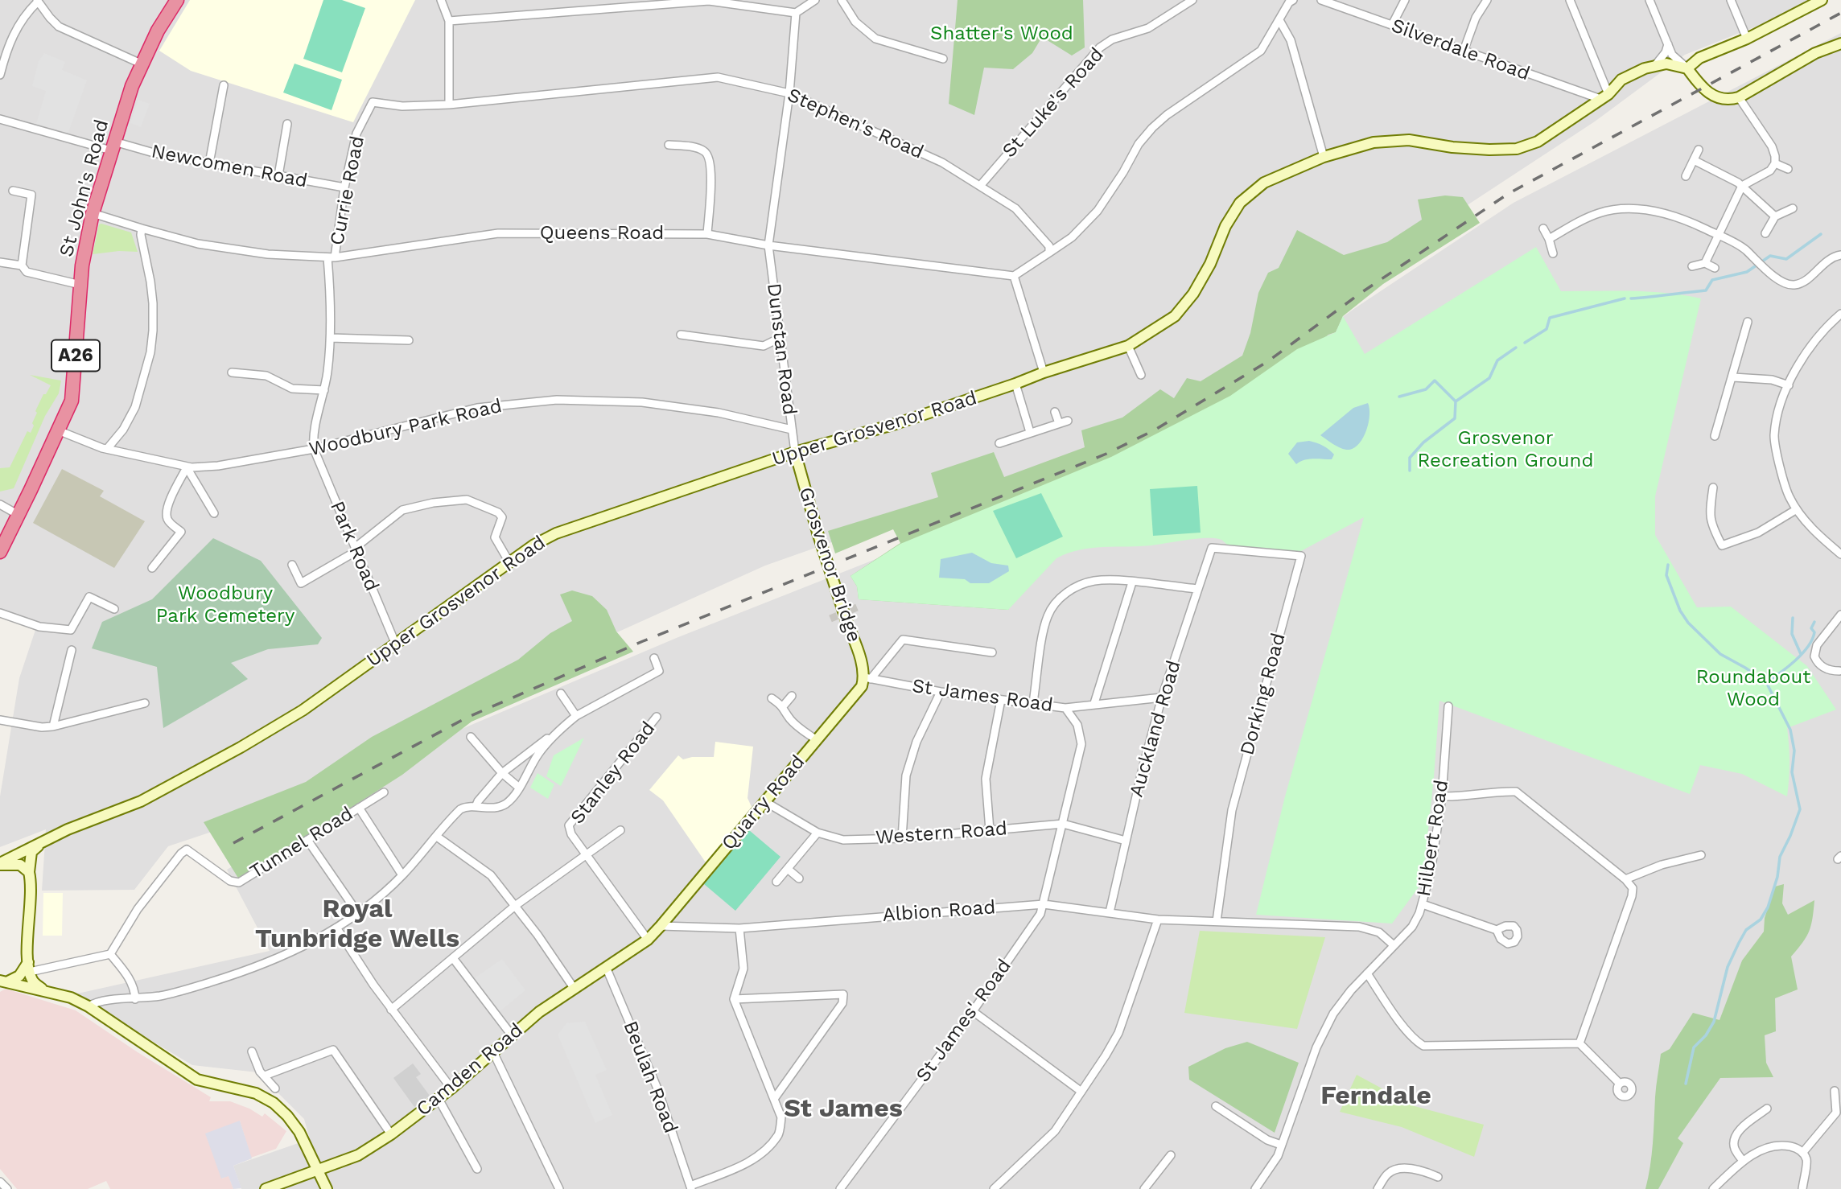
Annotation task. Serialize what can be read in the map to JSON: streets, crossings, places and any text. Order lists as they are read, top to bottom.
{
  "streets": {
    "highway": ["St John's Road", "A26"],
    "street": [
      "Silverdale Road",
      "St Luke's Road",
      "Stephen's Road",
      "Newcomen Road",
      "Currie Road",
      "Queens Road",
      "Dunstan Road",
      "Woodbury Park Road",
      "Upper Grosvenor Road",
      "Park Road",
      "Grosvenor Bridge",
      "Dorking Road",
      "St James Road",
      "Auckland Road",
      "Stanley Road",
      "Quarry Road",
      "Western Road",
      "Hilbert Road",
      "Tunnel Road",
      "Albion Road",
      "St James' Road",
      "Camden Road",
      "Beulah Road"
    ]
  },
  "crossings": [
    ["Silverdale Road", "Upper Grosvenor Road"],
    ["St Luke's Road", "Stephen's Road"],
    ["Stephen's Road", "Currie Road"],
    ["Stephen's Road", "Dunstan Road"],
    ["Newcomen Road", "St John's Road"],
    ["Newcomen Road", "Currie Road"],
    ["St John's Road", "Queens Road"],
    ["St John's Road", "Woodbury Park Road"],
    ["Currie Road", "Queens Road"],
    ["Currie Road", "Woodbury Park Road"],
    ["Currie Road", "Park Road"],
    ["Queens Road", "Dunstan Road"],
    ["Dunstan Road", "Woodbury Park Road"],
    ["Dunstan Road", "Upper Grosvenor Road"],
    ["Dunstan Road", "Grosvenor Bridge"],
    ["Woodbury Park Road", "Park Road"],
    ["Upper Grosvenor Road", "Park Road"],
    ["Upper Grosvenor Road", "Grosvenor Bridge"],
    ["Grosvenor Bridge", "St James Road"],
    ["Grosvenor Bridge", "Quarry Road"],
    ["Dorking Road", "Auckland Road"],
    ["Dorking Road", "Albion Road"],
    ["St James Road", "Quarry Road"],
    ["St James Road", "Western Road"],
    ["St James Road", "Albion Road"],
    ["St James Road", "St James' Road"],
    ["Auckland Road", "Western Road"],
    ["Auckland Road", "Albion Road"],
    ["Stanley Road", "Camden Road"],
    ["Quarry Road", "Western Road"],
    ["Quarry Road", "Albion Road"],
    ["Quarry Road", "Camden Road"],
    ["Hilbert Road", "Albion Road"],
    ["Albion Road", "St James' Road"],
    ["Albion Road", "Camden Road"],
    ["Camden Road", "Beulah Road"]
  ],
  "districts": ["Royal Tunbridge Wells", "Ferndale", "St James"],
  "parks": [
    "Shatter's Wood",
    "Grosvenor Recreation Ground",
    "Woodbury Park Cemetery",
    "Roundabout Wood"
  ]
}
